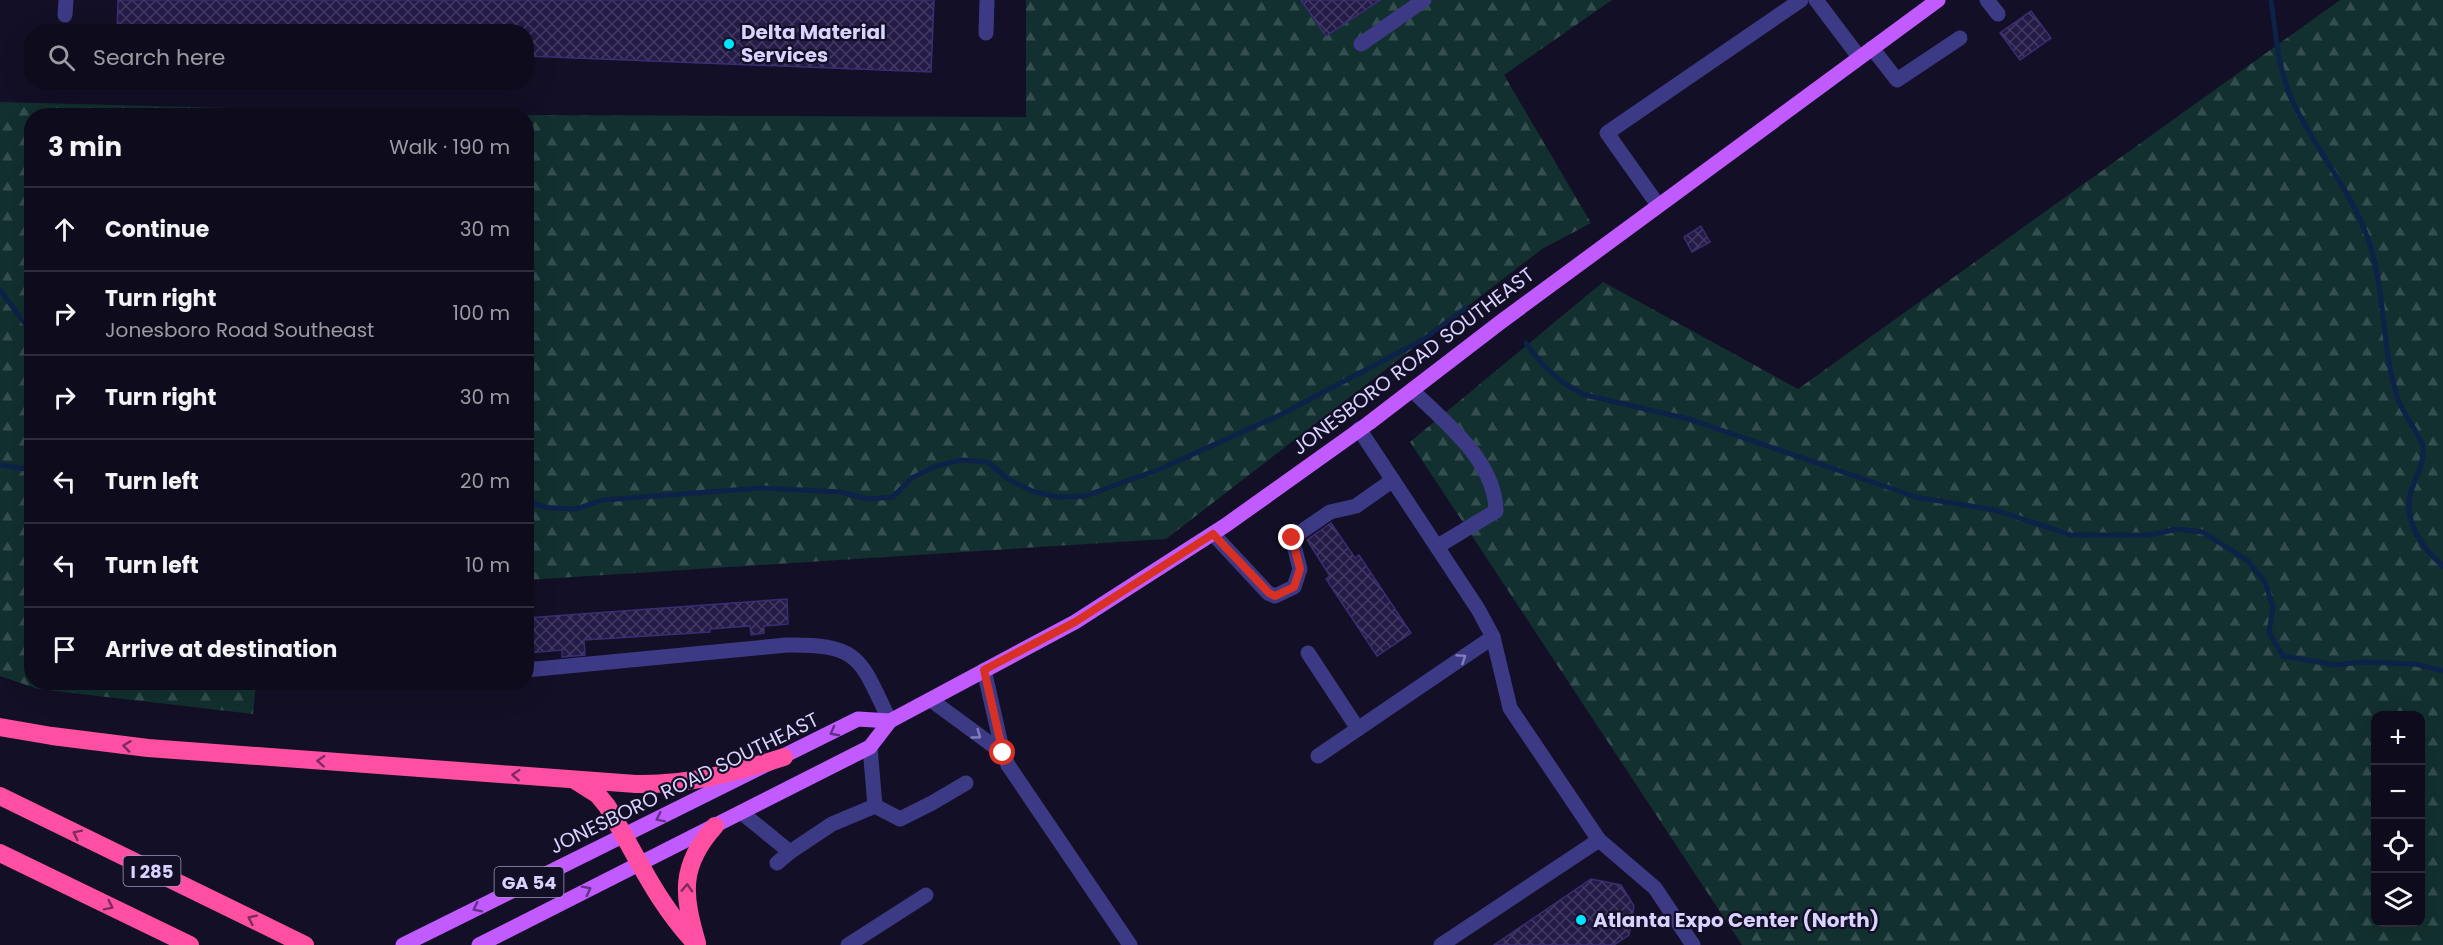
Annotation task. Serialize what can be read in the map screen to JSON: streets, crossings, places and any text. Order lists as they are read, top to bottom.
{
  "streets": {
    "highway": ["I 285"],
    "main road": ["JONESBORO ROAD SOUTHEAST", "GA 54"]
  },
  "places": ["Delta Material Services", "Atlanta Expo Center (North)"],
  "page": {
    "search": "Search here",
    "heading": ["3 min", "Walk · 190 m"],
    "list": [
      ["Continue", "30 m"],
      ["Turn right", "Jonesboro Road Southeast", "100 m"],
      ["Turn right", "30 m"],
      ["Turn left", "20 m"],
      ["Turn left", "10 m"],
      "Arrive at destination"
    ],
    "map_buttons": ["+", "−"]
  }
}
